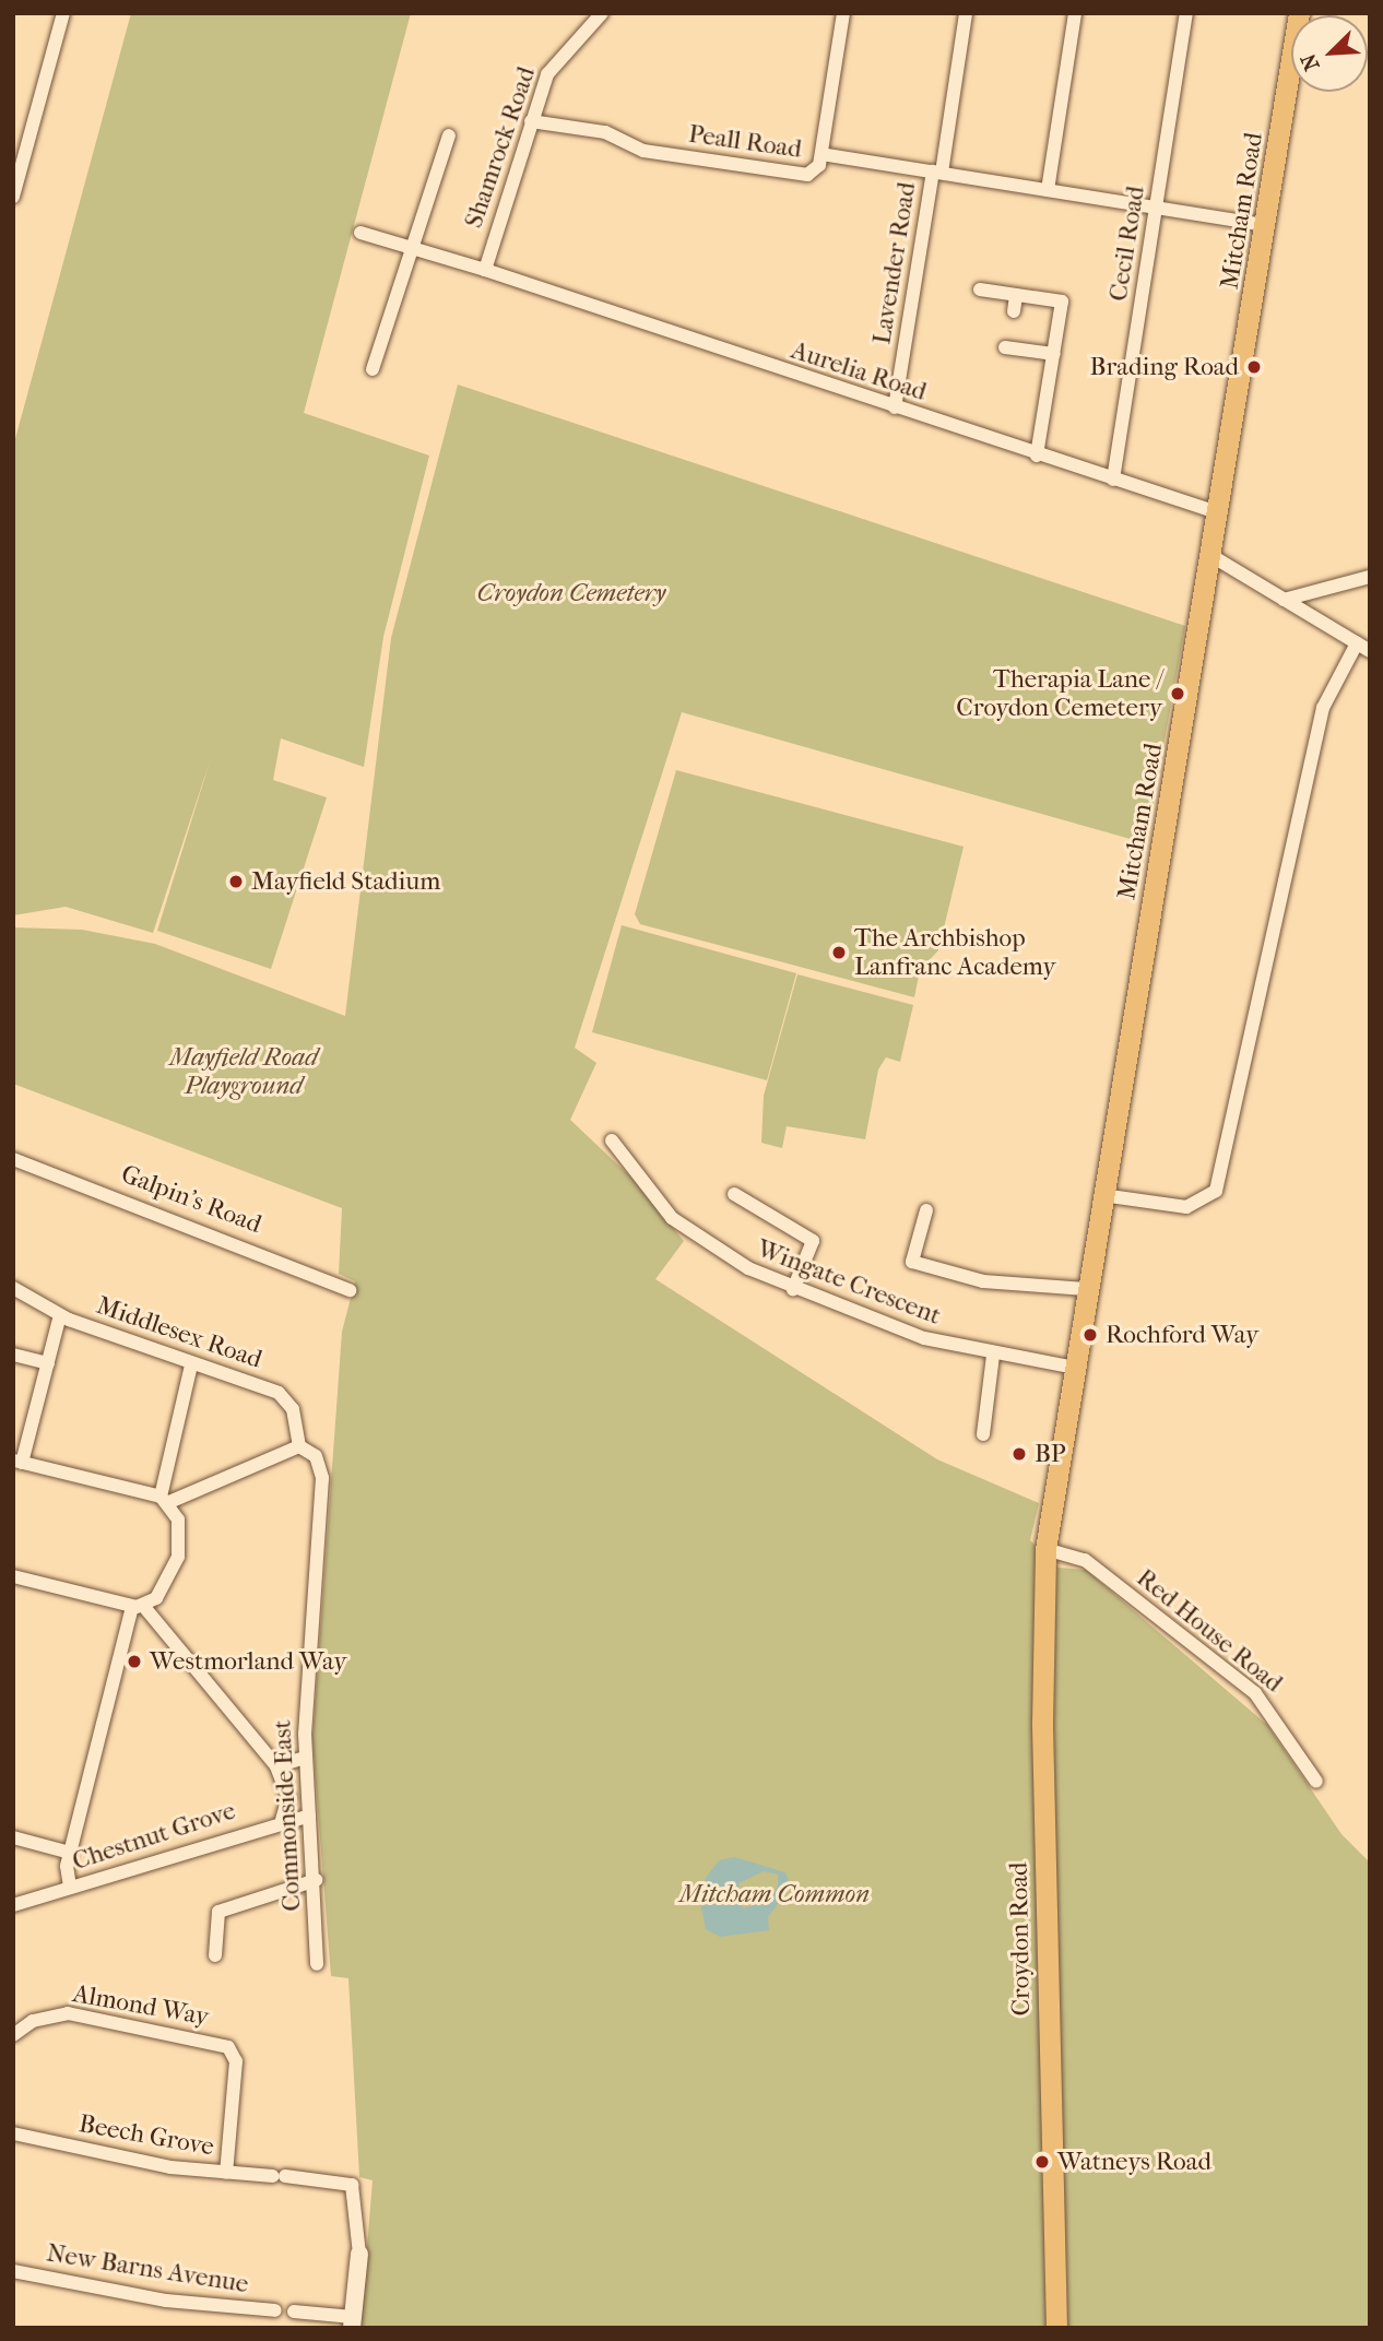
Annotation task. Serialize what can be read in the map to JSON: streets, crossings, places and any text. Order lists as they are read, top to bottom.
{
  "streets": {
    "main road": ["Mitcham Road", "Croydon Road"],
    "street": [
      "Peall Road",
      "Shamrock Road",
      "Cecil Road",
      "Lavender Road",
      "Aurelia Road",
      "Galpin's Road",
      "Wingate Crescent",
      "Middlesex Road",
      "Red House Road",
      "Commonside East",
      "Chestnut Grove",
      "Almond Way",
      "Beech Grove",
      "New Barns Avenue"
    ]
  },
  "crossings": [
    ["Peall Road", "Shamrock Road"],
    ["Shamrock Road", "Aurelia Road"],
    ["Mitcham Road", "Aurelia Road"],
    ["Mitcham Road", "Wingate Crescent"],
    ["Mitcham Road", "Red House Road"],
    ["Mitcham Road", "Croydon Road"],
    ["Cecil Road", "Aurelia Road"],
    ["Lavender Road", "Aurelia Road"],
    ["Middlesex Road", "Commonside East"],
    ["Red House Road", "Croydon Road"],
    ["Commonside East", "Chestnut Grove"],
    ["Almond Way", "Beech Grove"]
  ],
  "parks": ["Croydon Cemetery", "Mayfield Road Playground", "Mitcham Common"],
  "places": [
    "Brading Road",
    "Therapia Lane / Croydon Cemetery",
    "Mayfield Stadium",
    "The Archbishop Lanfranc Academy",
    "Rochford Way",
    "BP",
    "Westmorland Way",
    "Watneys Road"
  ],
  "north": "bottom left"
}
